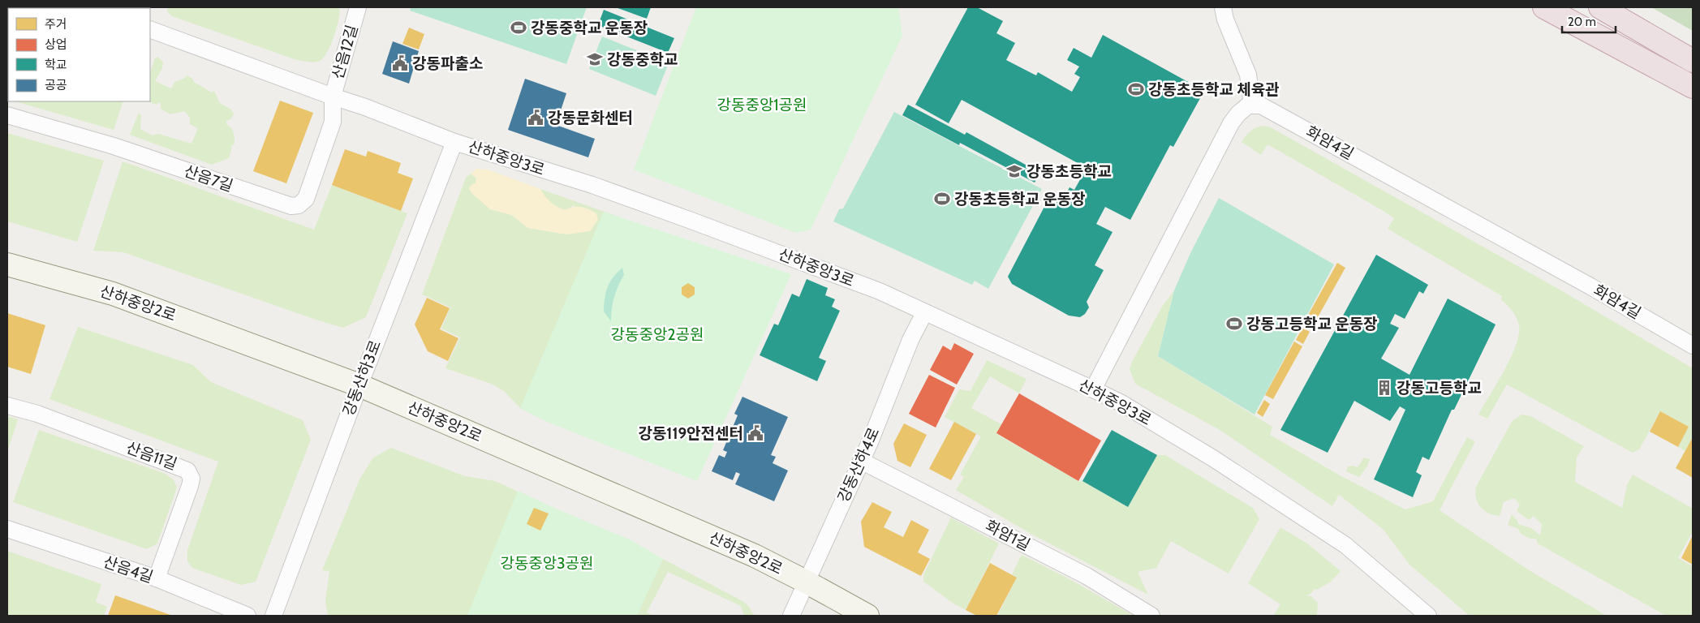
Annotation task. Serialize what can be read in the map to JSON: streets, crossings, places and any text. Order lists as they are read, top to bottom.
{
  "streets": {
    "main road": ["산하중앙2로"],
    "street": [
      "산음12길",
      "화암4길",
      "산하중앙3로",
      "산음7길",
      "강동산하3로",
      "산음11길",
      "강동산하4로",
      "화암1길",
      "산음4길"
    ]
  },
  "crossings": [
    ["산음12길", "산하중앙3로"],
    ["산음12길", "산음7길"],
    ["산하중앙3로", "산음7길"],
    ["산하중앙3로", "강동산하3로"],
    ["산하중앙3로", "강동산하4로"],
    ["산하중앙2로", "강동산하3로"],
    ["산하중앙2로", "강동산하4로"],
    ["산음11길", "산음4길"],
    ["강동산하4로", "화암1길"]
  ],
  "parks": ["강동중앙1공원", "강동중앙2공원", "강동중앙3공원"],
  "places": {
    "sports": [
      "강동중학교 운동장",
      "강동초등학교 체육관",
      "강동초등학교 운동장",
      "강동고등학교 운동장"
    ],
    "school or university": ["강동중학교", "강동초등학교"],
    "public building": ["강동파출소", "강동문화센터", "강동119안전센터"],
    "building": ["강동고등학교"]
  },
  "legend": [
    "주거",
    "상업",
    "학교",
    "공공"
  ],
  "scale_bar": "20 m"
}
